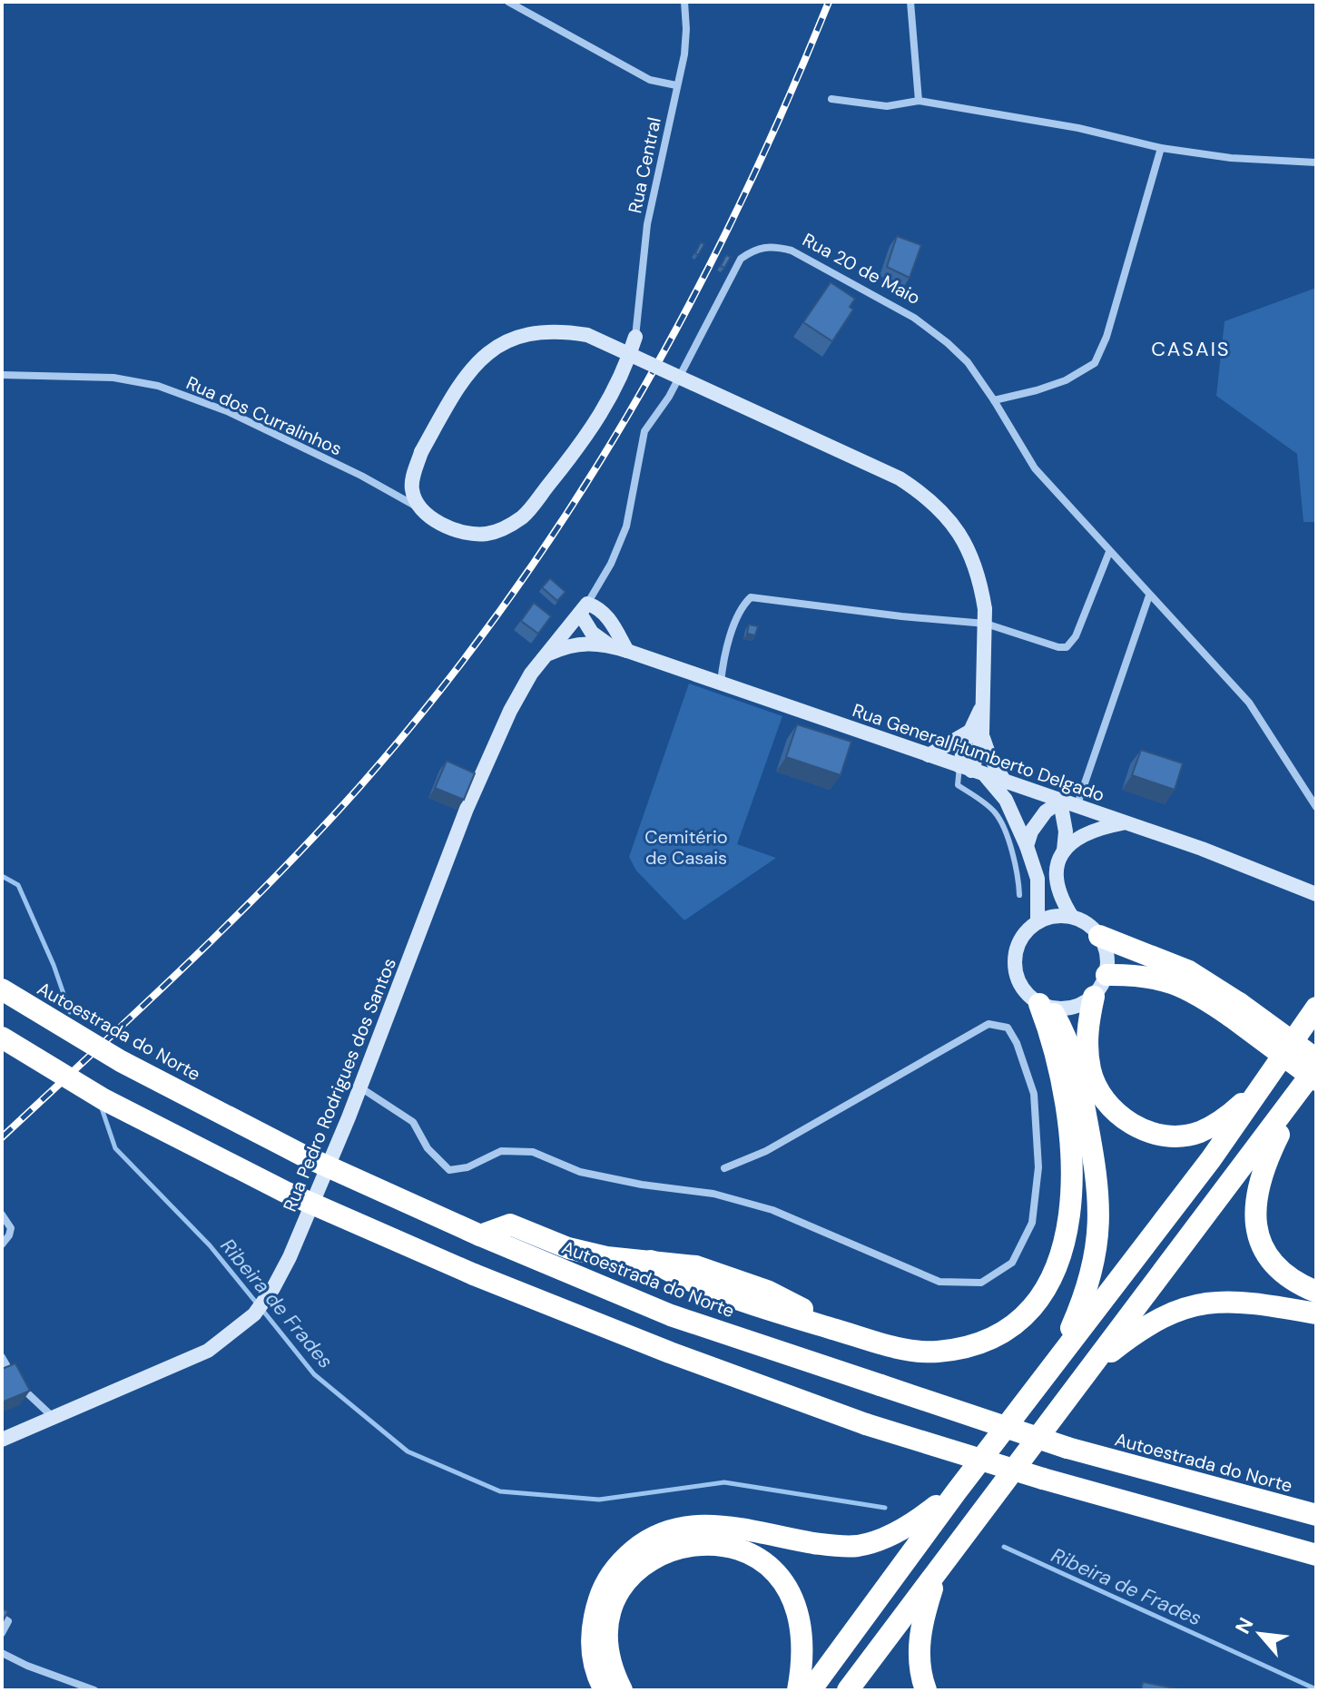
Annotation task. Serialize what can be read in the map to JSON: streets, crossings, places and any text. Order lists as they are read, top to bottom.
{
  "streets": {
    "highway": ["Autoestrada do Norte"],
    "street": [
      "Rua Central",
      "Rua 20 de Maio",
      "Rua dos Curralinhos",
      "Rua General Humberto Delgado",
      "Rua Pedro Rodrigues dos Santos"
    ]
  },
  "crossings": [
    ["Rua 20 de Maio", "Rua Pedro Rodrigues dos Santos"],
    ["Rua General Humberto Delgado", "Rua Pedro Rodrigues dos Santos"]
  ],
  "districts": ["CASAIS"],
  "water": ["Ribeira de Frades"],
  "parks": ["Cemitério de Casais"],
  "north": "top left"
}
